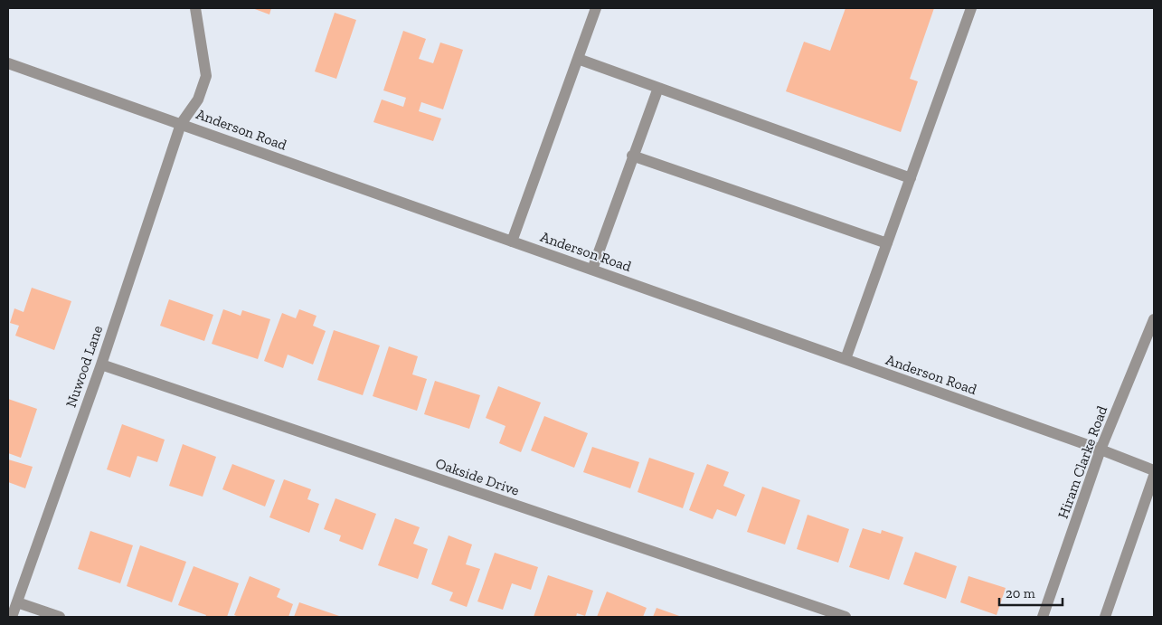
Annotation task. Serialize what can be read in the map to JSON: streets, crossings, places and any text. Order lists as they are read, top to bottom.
{
  "streets": {
    "street": [
      "Anderson Road",
      "Nuwood Lane",
      "Hiram Clarke Road",
      "Oakside Drive"
    ]
  },
  "crossings": [
    ["Anderson Road", "Nuwood Lane"],
    ["Anderson Road", "Hiram Clarke Road"],
    ["Nuwood Lane", "Oakside Drive"]
  ],
  "scale_bar": "20 m"
}
